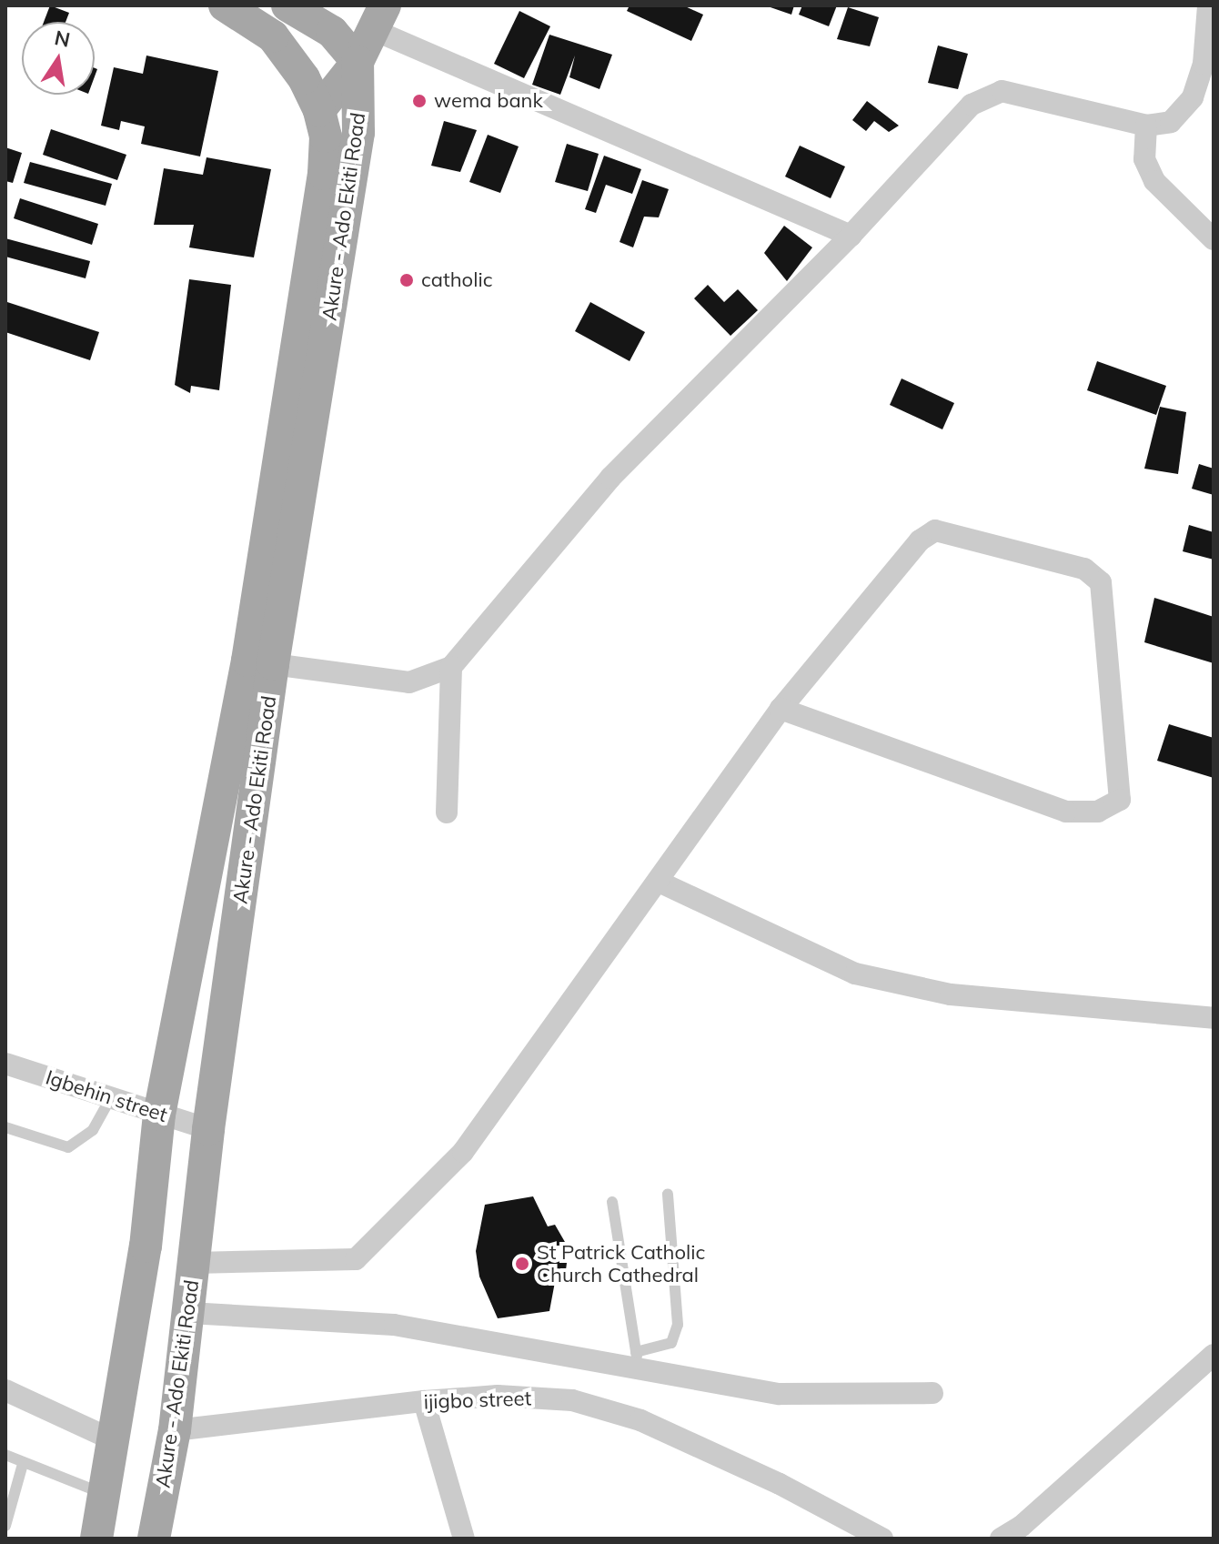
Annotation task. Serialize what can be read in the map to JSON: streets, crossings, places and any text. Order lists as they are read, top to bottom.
{
  "streets": {
    "main road": ["Akure - Ado Ekiti Road"],
    "street": ["Igbehin street", "ijigbo street"]
  },
  "crossings": [
    ["Akure - Ado Ekiti Road", "Igbehin street"],
    ["Akure - Ado Ekiti Road", "ijigbo street"]
  ],
  "places": ["wema bank", "catholic", "St Patrick Catholic Church Cathedral"],
  "north": "top"
}
